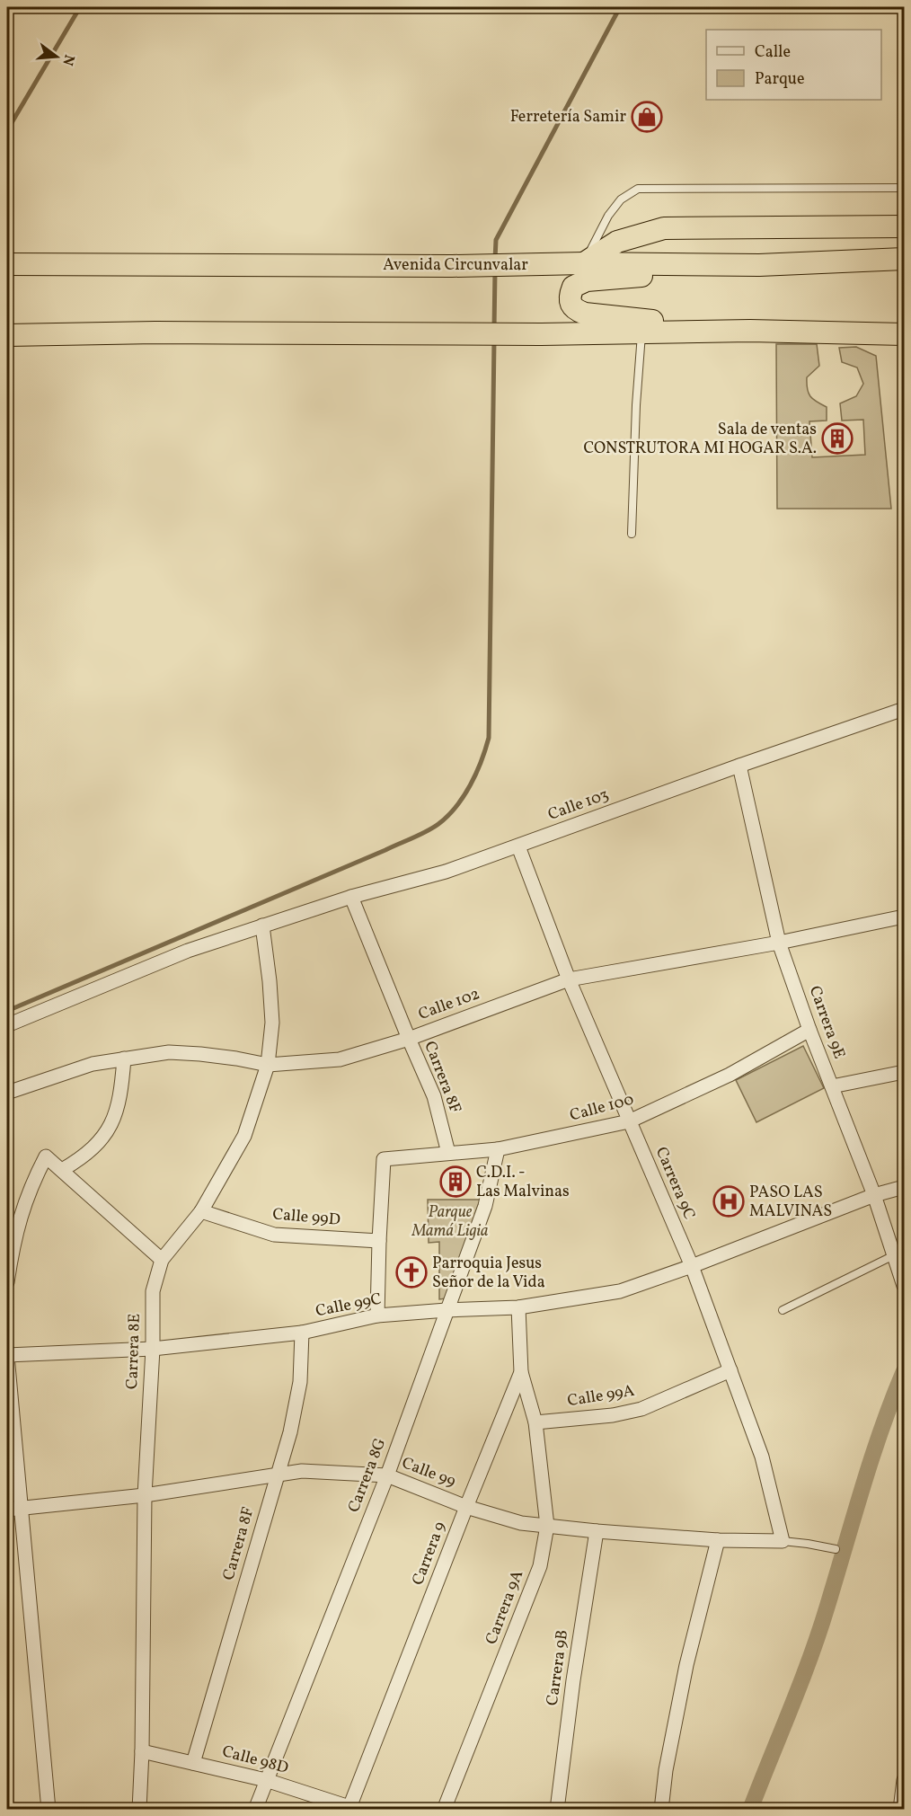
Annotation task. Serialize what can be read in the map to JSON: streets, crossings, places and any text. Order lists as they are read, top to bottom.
{
  "streets": {
    "highway": ["Avenida Circunvalar"],
    "street": [
      "Calle 103",
      "Calle 102",
      "Carrera 9E",
      "Carrera 8F",
      "Calle 100",
      "Carrera 9C",
      "Calle 99D",
      "Calle 99C",
      "Carrera 8E",
      "Calle 99A",
      "Calle 99",
      "Carrera 8G",
      "Carrera 9",
      "Carrera 9A",
      "Carrera 9B",
      "Calle 98D"
    ]
  },
  "crossings": [
    ["Calle 103", "Carrera 9E"],
    ["Calle 103", "Carrera 8F"],
    ["Calle 103", "Carrera 9C"],
    ["Calle 103", "Carrera 8E"],
    ["Calle 102", "Carrera 9E"],
    ["Calle 102", "Carrera 8F"],
    ["Calle 102", "Carrera 9C"],
    ["Calle 102", "Carrera 8E"],
    ["Carrera 9E", "Calle 100"],
    ["Carrera 9E", "Calle 99C"],
    ["Carrera 8F", "Calle 100"],
    ["Carrera 8F", "Calle 99C"],
    ["Carrera 8F", "Calle 99"],
    ["Carrera 8F", "Calle 98D"],
    ["Calle 100", "Carrera 9C"],
    ["Calle 100", "Calle 99D"],
    ["Calle 100", "Carrera 8G"],
    ["Carrera 9C", "Calle 99C"],
    ["Carrera 9C", "Calle 99A"],
    ["Carrera 9C", "Calle 99"],
    ["Calle 99D", "Carrera 8E"],
    ["Calle 99C", "Carrera 8E"],
    ["Calle 99C", "Carrera 8G"],
    ["Calle 99C", "Carrera 9"],
    ["Carrera 8E", "Calle 99"],
    ["Carrera 8E", "Calle 98D"],
    ["Calle 99A", "Carrera 9A"],
    ["Calle 99", "Carrera 8G"],
    ["Calle 99", "Carrera 9"],
    ["Calle 99", "Carrera 9A"],
    ["Calle 99", "Carrera 9B"],
    ["Carrera 8G", "Calle 98D"],
    ["Carrera 9", "Carrera 9A"],
    ["Carrera 9", "Calle 98D"]
  ],
  "parks": ["Parque Mamá Ligia"],
  "places": {
    "shop": ["Ferretería Samir"],
    "building": ["Sala de ventas CONSTRUTORA MI HOGAR S.A.", "C.D.I. - Las Malvinas"],
    "hospital": ["PASO LAS MALVINAS"],
    "church": ["Parroquia Jesus Señor de la Vida"]
  },
  "legend": ["Calle", "Parque"],
  "north": "right"
}
